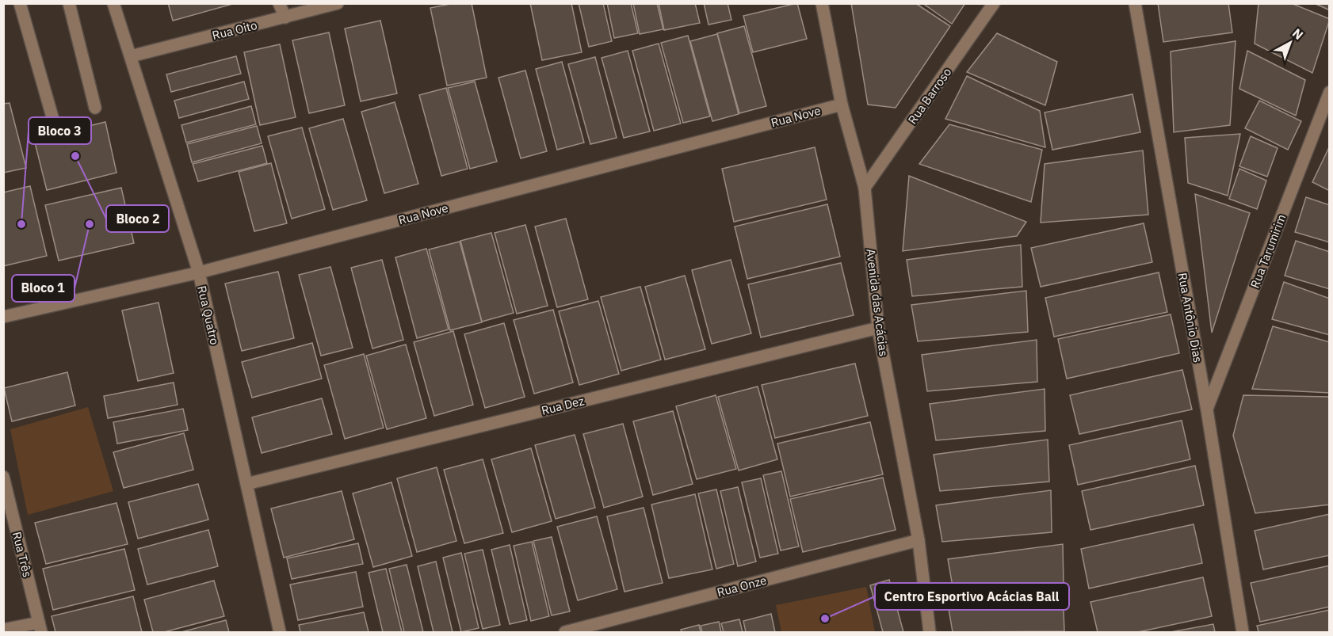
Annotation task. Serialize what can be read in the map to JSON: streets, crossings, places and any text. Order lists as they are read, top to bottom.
{
  "streets": {
    "street": [
      "Rua Oito",
      "Rua Barroso",
      "Rua Nove",
      "Rua Tarumirim",
      "Avenida das Acácias",
      "Rua Quatro",
      "Rua Antônio Dias",
      "Rua Dez",
      "Rua Três",
      "Rua Onze"
    ]
  },
  "crossings": [
    ["Rua Oito", "Rua Quatro"],
    ["Rua Barroso", "Avenida das Acácias"],
    ["Rua Nove", "Avenida das Acácias"],
    ["Rua Nove", "Rua Quatro"],
    ["Rua Tarumirim", "Rua Antônio Dias"],
    ["Avenida das Acácias", "Rua Dez"],
    ["Avenida das Acácias", "Rua Onze"],
    ["Rua Quatro", "Rua Dez"]
  ],
  "places": [
    "Bloco 2",
    "Bloco 3",
    "Bloco 1",
    "Centro Esportivo Acácias Ball"
  ],
  "north": "top right"
}
